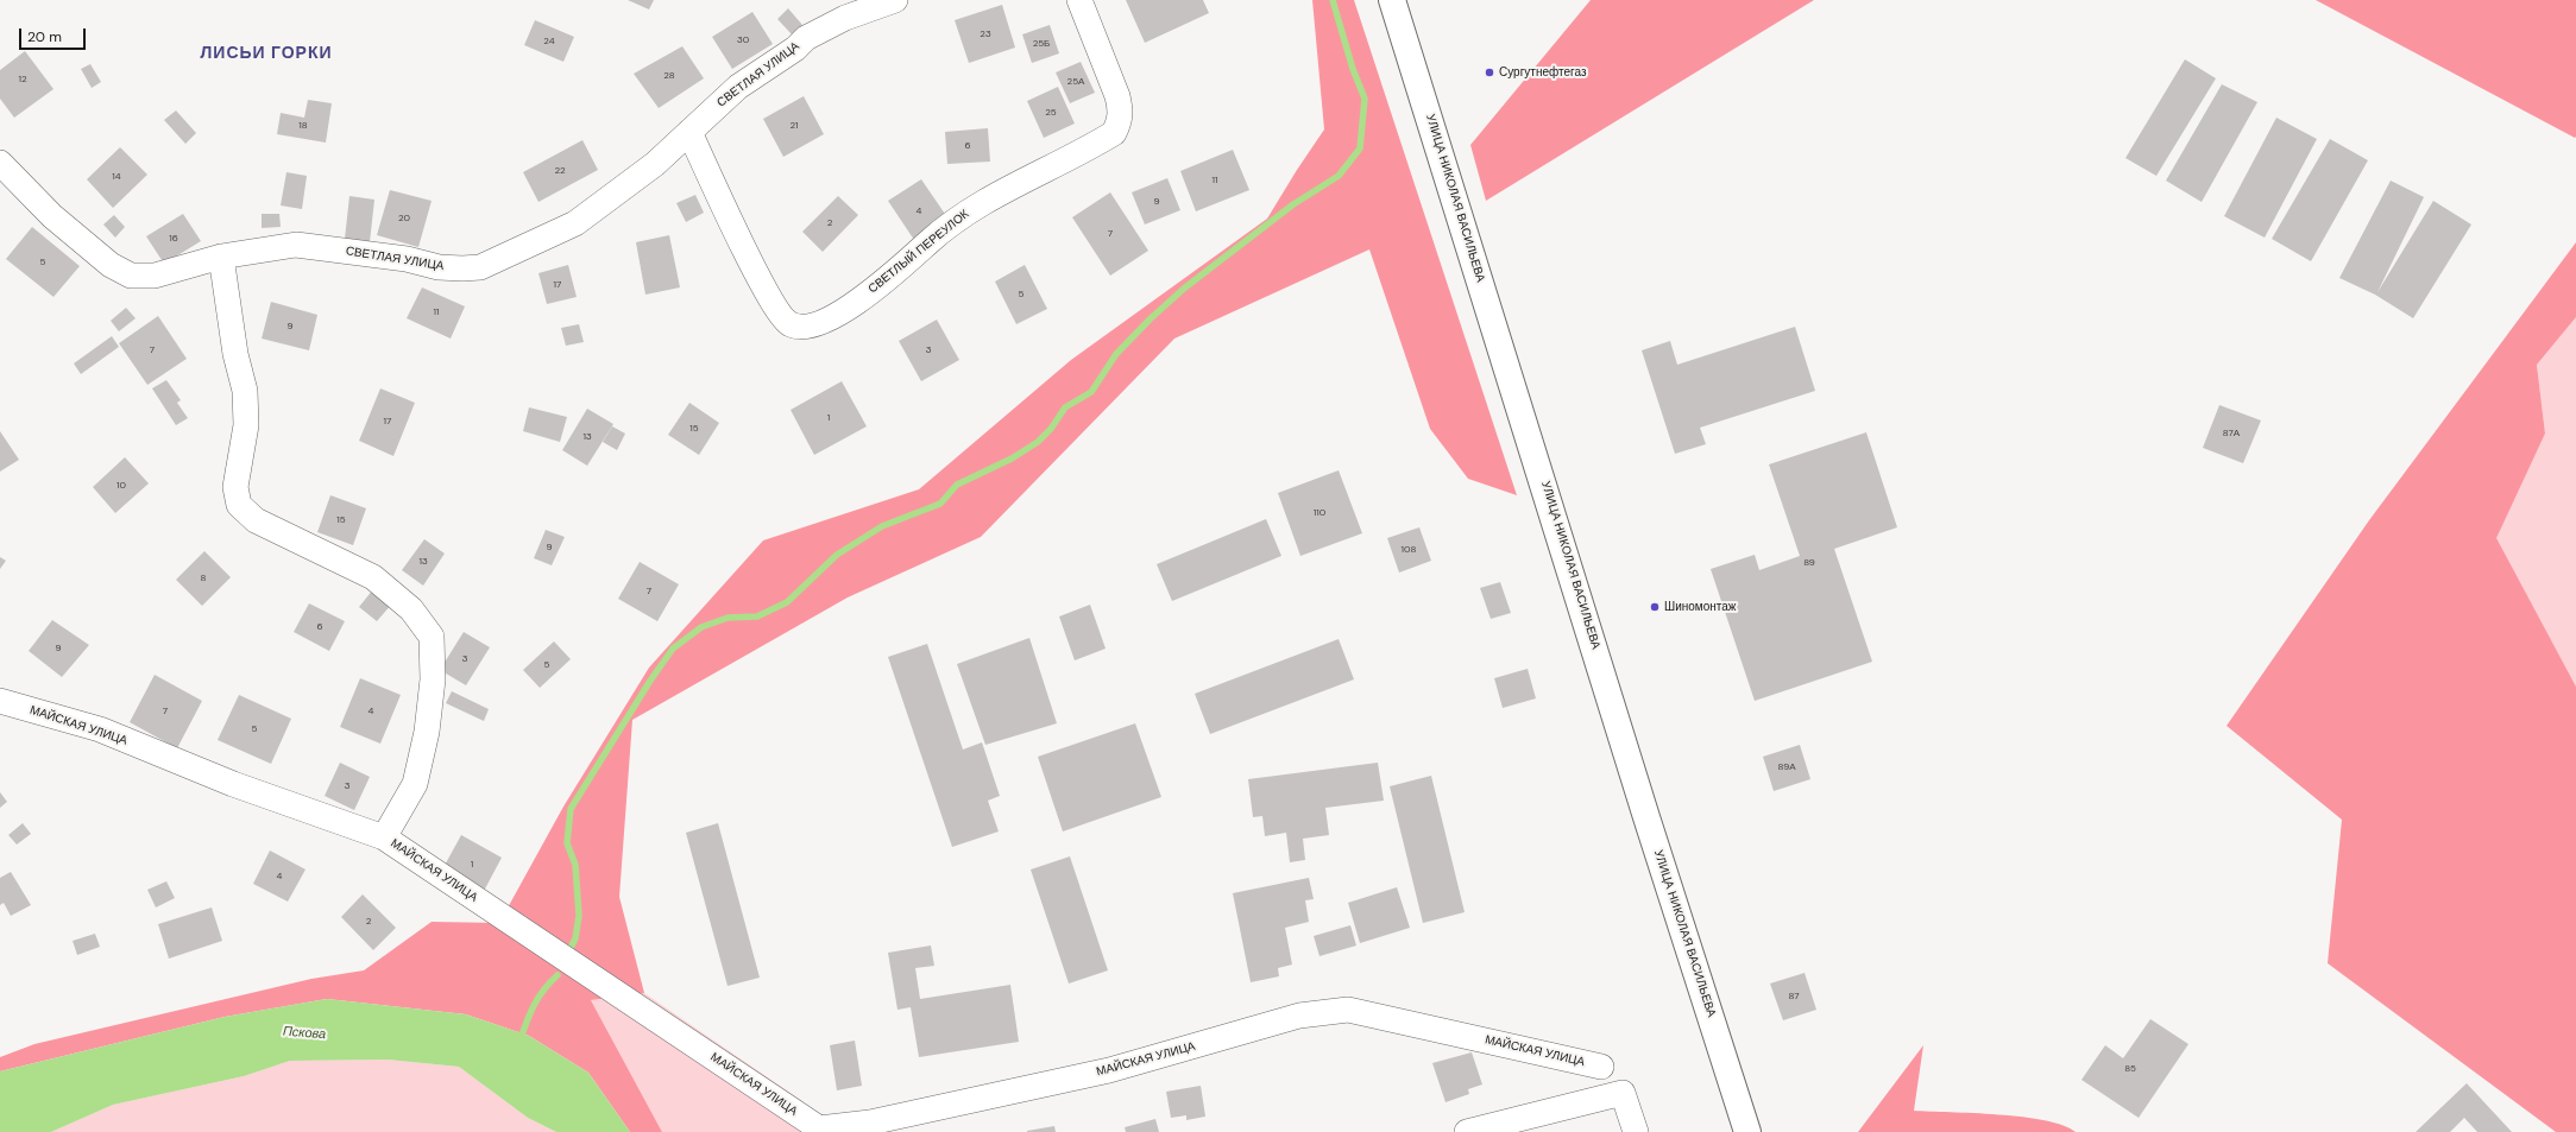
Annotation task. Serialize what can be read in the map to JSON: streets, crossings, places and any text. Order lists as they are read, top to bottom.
{
  "streets": {
    "main road": ["УЛИЦА НИКОЛАЯ ВАСИЛЬЕВА"],
    "street": ["СВЕТЛАЯ УЛИЦА", "СВЕТЛЫЙ ПЕРЕУЛОК", "МАЙСКАЯ УЛИЦА"]
  },
  "crossings": [
    ["СВЕТЛАЯ УЛИЦА", "СВЕТЛЫЙ ПЕРЕУЛОК"]
  ],
  "districts": ["ЛИСЬИ ГОРКИ"],
  "water": ["Пскова"],
  "places": ["Сургутнефтегаз", "Шиномонтаж"],
  "house_numbers": [
    "23",
    "30",
    "24",
    "25Б",
    "28",
    "12",
    "25А",
    "25",
    "18",
    "21",
    "6",
    "22",
    "14",
    "11",
    "9",
    "4",
    "20",
    "2",
    "7",
    "16",
    "5",
    "17",
    "5",
    "11",
    "9",
    "7",
    "3",
    "1",
    "17",
    "15",
    "87А",
    "13",
    "10",
    "110",
    "15",
    "9",
    "108",
    "13",
    "89",
    "8",
    "7",
    "6",
    "9",
    "3",
    "5",
    "7",
    "4",
    "5",
    "89А",
    "3",
    "1",
    "4",
    "2",
    "87",
    "85"
  ],
  "scale_bar": "20 m"
}
